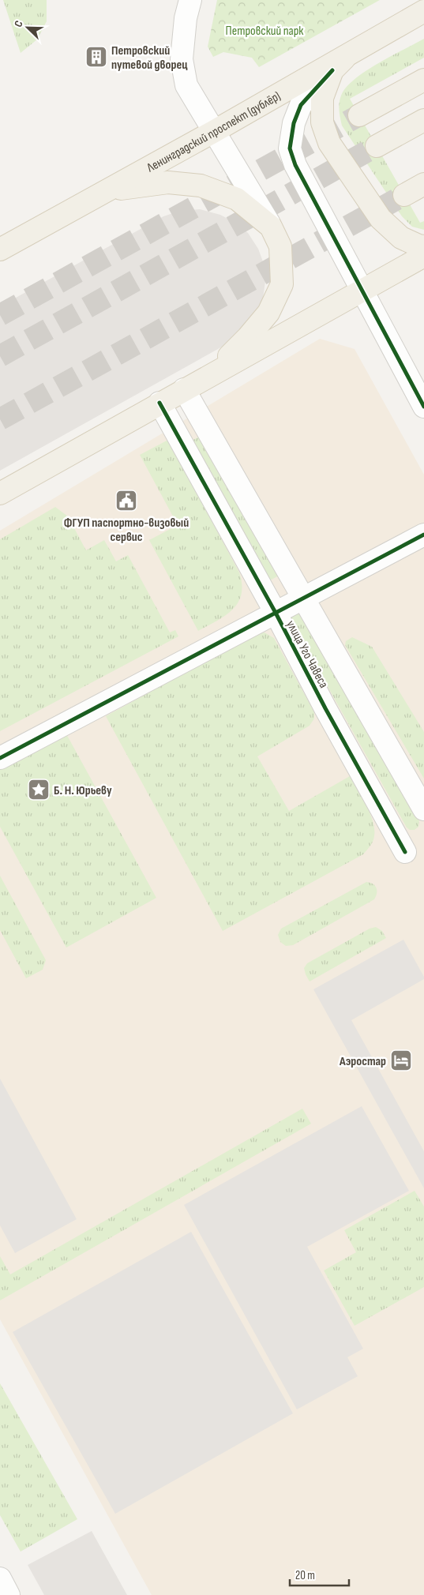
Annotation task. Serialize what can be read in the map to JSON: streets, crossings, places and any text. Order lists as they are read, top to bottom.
{
  "streets": {
    "main road": ["Ленинградский проспект (дублёр)"],
    "street": ["улица Уго Чавеса"]
  },
  "parks": ["Петровский парк"],
  "places": {
    "building": ["Петровский путевой дворец"],
    "public building": ["ФГУП паспортно-визовый сервис"],
    "place": ["Б. Н. Юрьеву"],
    "hotel": ["Аэростар"]
  },
  "scale_bar": "20 m",
  "north": "top left"
}
